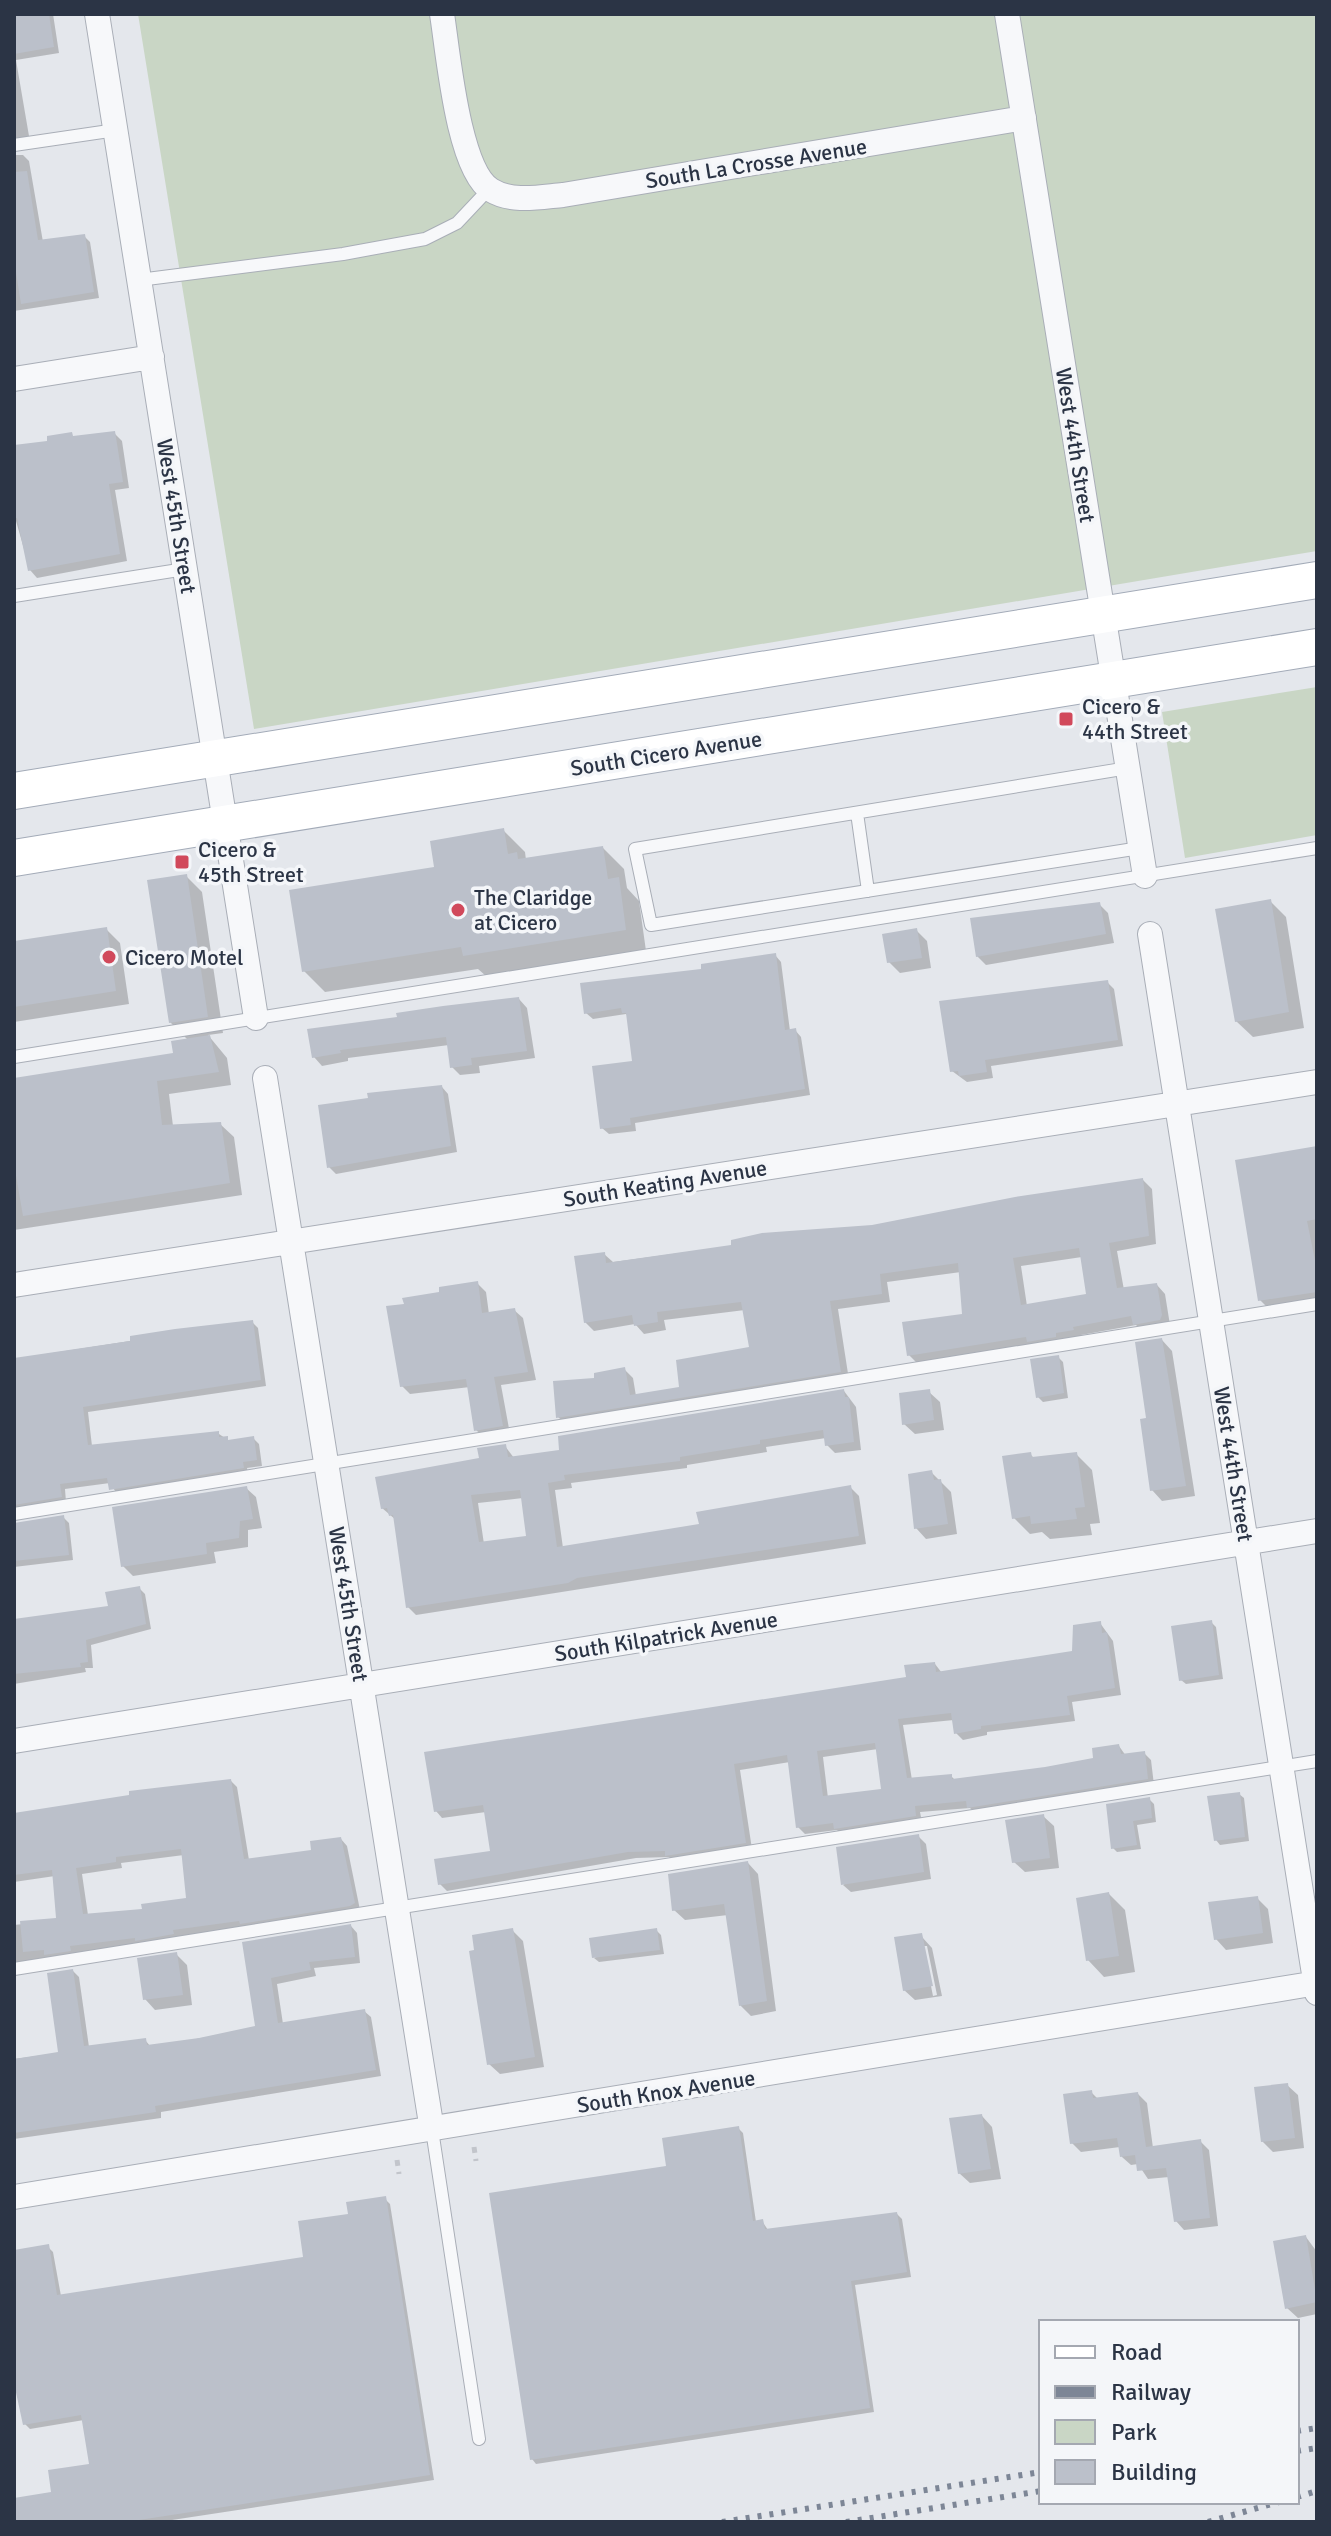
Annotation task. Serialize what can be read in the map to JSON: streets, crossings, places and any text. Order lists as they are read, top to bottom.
{
  "streets": {
    "main road": ["South Cicero Avenue"],
    "street": [
      "South La Crosse Avenue",
      "West 44th Street",
      "West 45th Street",
      "South Keating Avenue",
      "South Kilpatrick Avenue",
      "South Knox Avenue"
    ]
  },
  "crossings": [
    ["South La Crosse Avenue", "West 44th Street"],
    ["West 44th Street", "South Cicero Avenue"],
    ["West 44th Street", "South Keating Avenue"],
    ["West 44th Street", "South Kilpatrick Avenue"],
    ["West 44th Street", "South Knox Avenue"],
    ["West 45th Street", "South Cicero Avenue"],
    ["West 45th Street", "South Keating Avenue"],
    ["West 45th Street", "South Kilpatrick Avenue"],
    ["West 45th Street", "South Knox Avenue"]
  ],
  "places": {
    "transit": ["Cicero & 44th Street", "Cicero & 45th Street"],
    "other": ["The Claridge at Cicero", "Cicero Motel"]
  },
  "legend": [
    "Road",
    "Railway",
    "Park",
    "Building"
  ]
}
